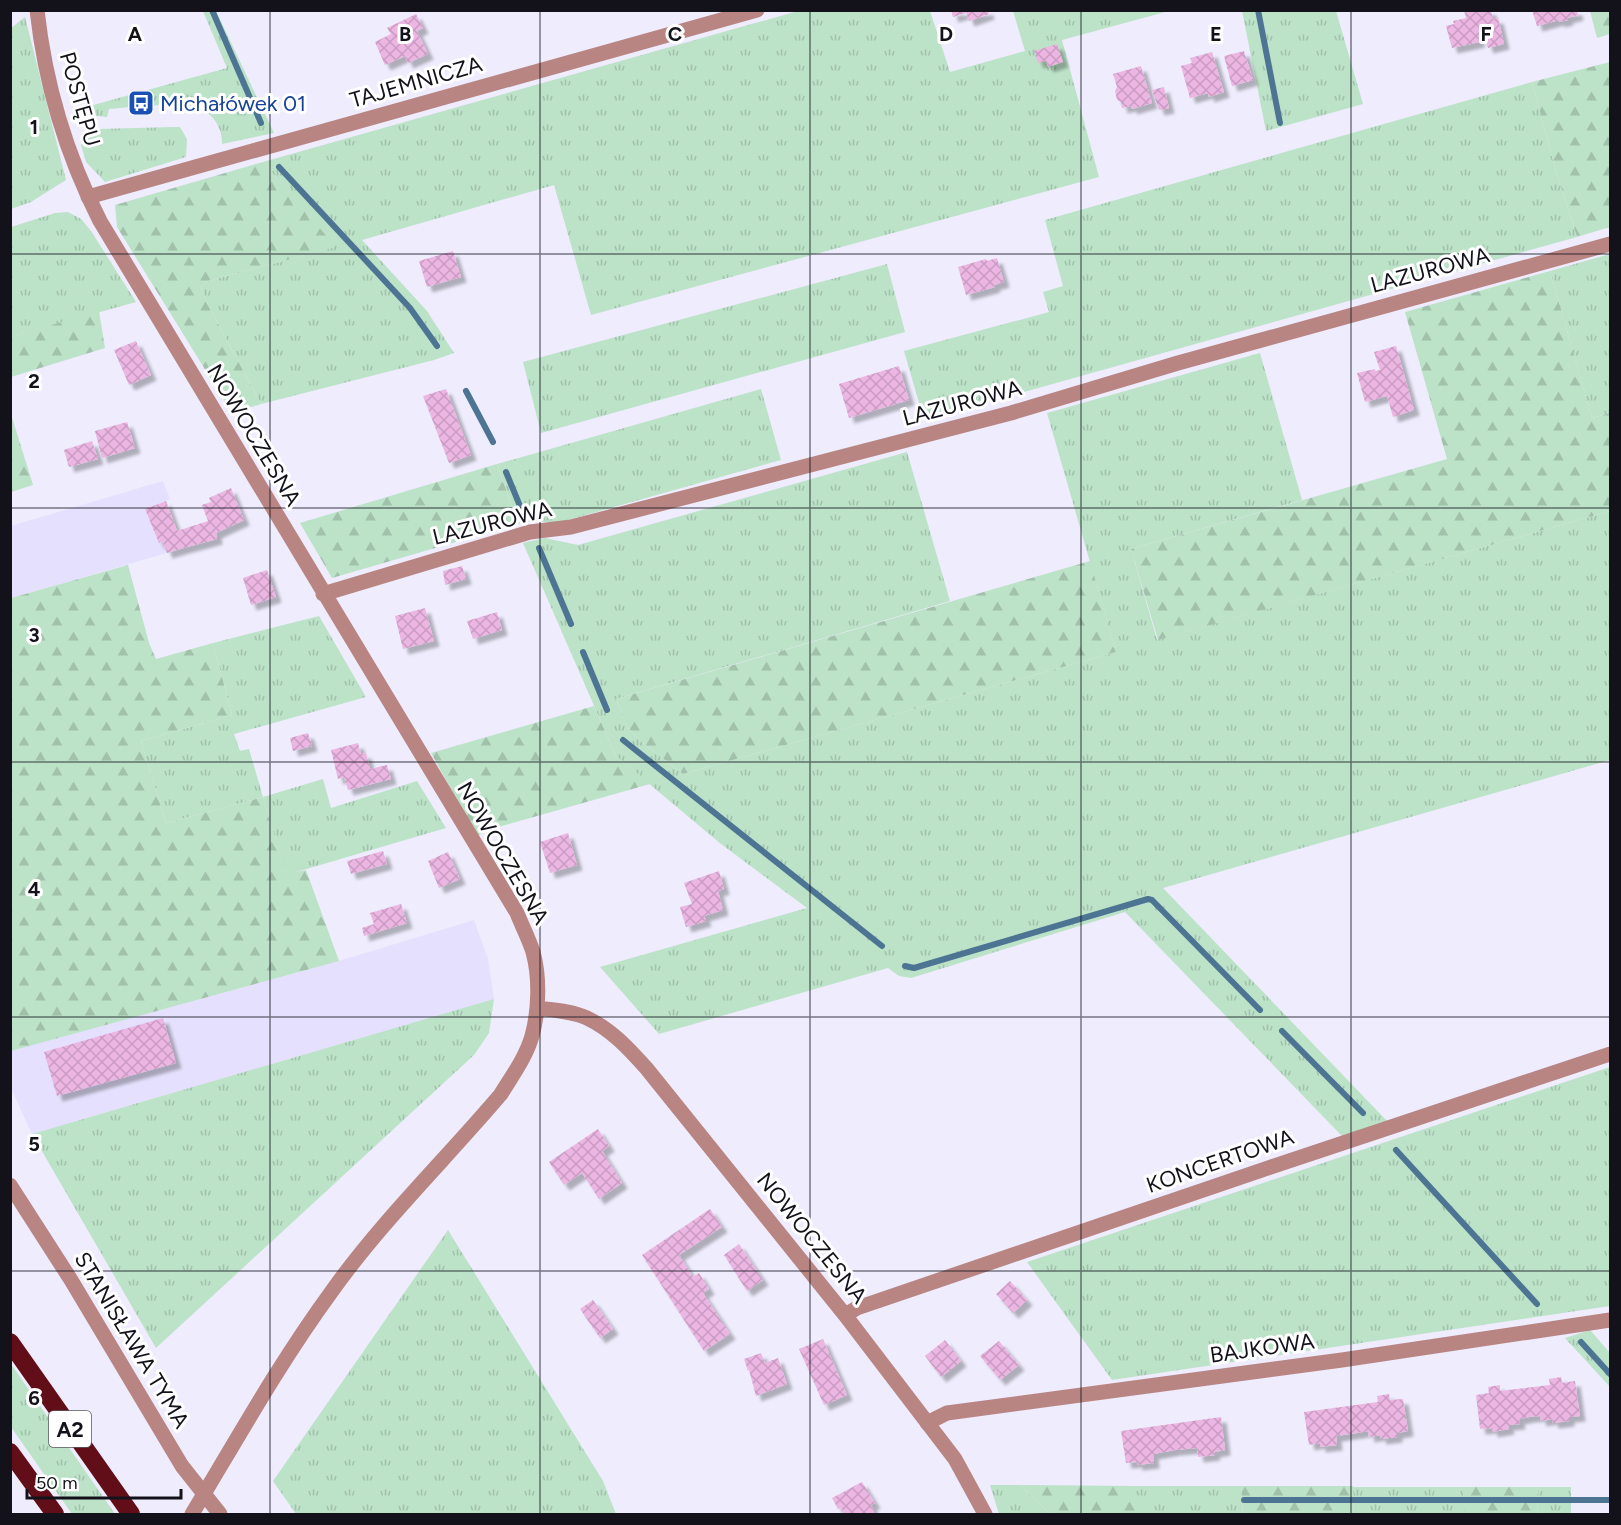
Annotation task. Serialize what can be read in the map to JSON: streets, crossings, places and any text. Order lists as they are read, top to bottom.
{
  "streets": {
    "highway": ["A2"],
    "street": [
      "TAJEMNICZA",
      "POSTĘPU",
      "LAZUROWA",
      "NOWOCZESNA",
      "KONCERTOWA",
      "STANISŁAWA TYMA",
      "BAJKOWA"
    ]
  },
  "crossings": [
    ["TAJEMNICZA", "POSTĘPU"],
    ["TAJEMNICZA", "NOWOCZESNA"],
    ["POSTĘPU", "NOWOCZESNA"],
    ["LAZUROWA", "NOWOCZESNA"],
    ["NOWOCZESNA", "KONCERTOWA"],
    ["NOWOCZESNA", "BAJKOWA"]
  ],
  "places": {
    "bus stop": ["Michałówek 01"]
  },
  "scale_bar": "50 m",
  "grid": {
    "columns": [
      "A",
      "B",
      "C",
      "D",
      "E",
      "F"
    ],
    "rows": [
      "1",
      "2",
      "3",
      "4",
      "5",
      "6"
    ]
  }
}
